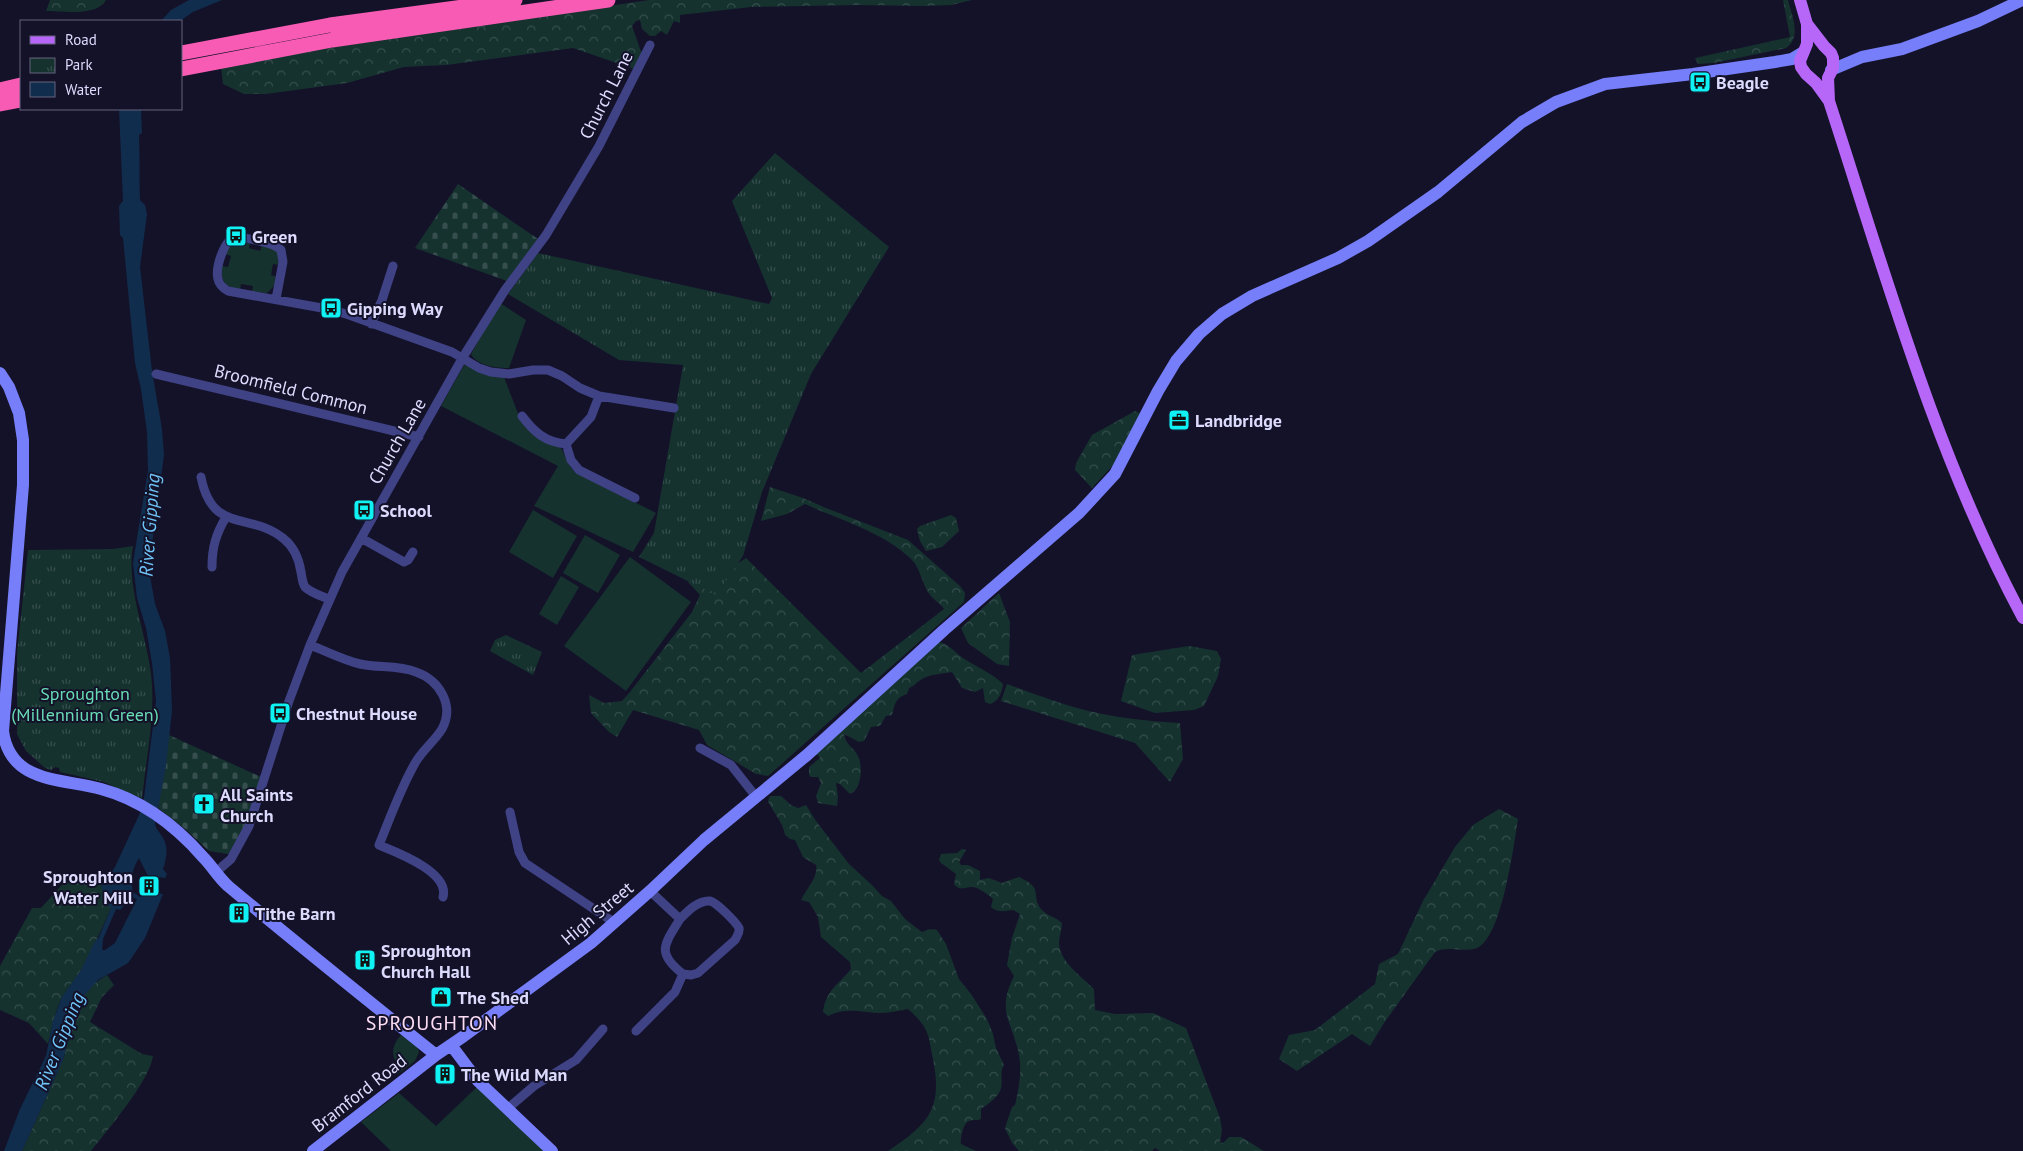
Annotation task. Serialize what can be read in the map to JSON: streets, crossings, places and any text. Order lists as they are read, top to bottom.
{
  "streets": {
    "main road": ["High Street", "Bramford Road"],
    "street": ["Church Lane", "Broomfield Common"]
  },
  "crossings": [
    ["Church Lane", "Broomfield Common"],
    ["High Street", "Bramford Road"]
  ],
  "districts": ["SPROUGHTON"],
  "water": ["River Gipping"],
  "parks": ["Sproughton (Millennium Green)"],
  "places": {
    "bus stop": [
      "Beagle",
      "Green",
      "Gipping Way",
      "School",
      "Chestnut House"
    ],
    "office": ["Landbridge"],
    "church": ["All Saints Church"],
    "building": [
      "Sproughton Water Mill",
      "Tithe Barn",
      "Sproughton Church Hall",
      "The Wild Man"
    ],
    "shop": ["The Shed"]
  },
  "legend": ["Road", "Park", "Water"]
}
